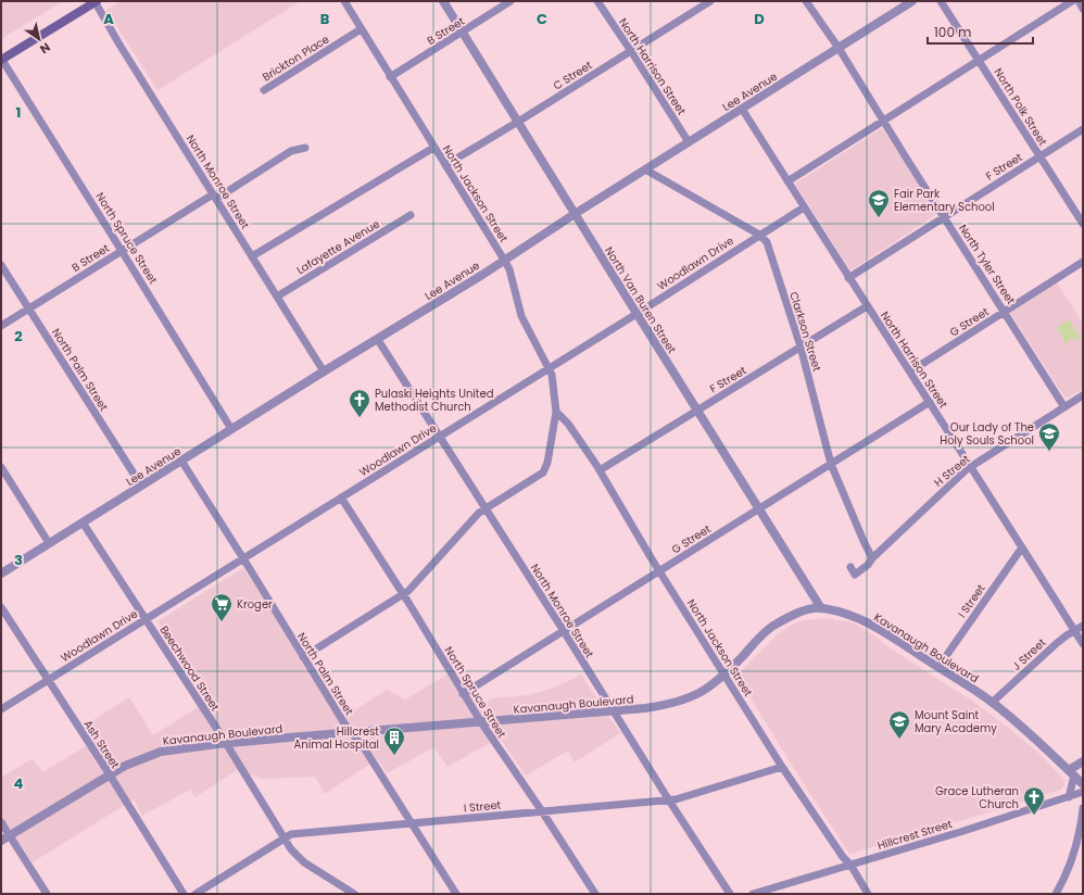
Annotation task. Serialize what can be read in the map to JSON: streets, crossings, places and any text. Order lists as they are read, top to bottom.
{
  "streets": {
    "street": [
      "B Street",
      "Brickton Place",
      "North Harrison Street",
      "C Street",
      "Lee Avenue",
      "North Polk Street",
      "F Street",
      "North Monroe Street",
      "North Jackson Street",
      "North Spruce Street",
      "Lafayette Avenue",
      "Woodlawn Drive",
      "North Tyler Street",
      "North Van Buren Street",
      "G Street",
      "Clarkson Street",
      "North Palm Street",
      "H Street",
      "I Street",
      "Kavanaugh Boulevard",
      "J Street",
      "Beechwood Street",
      "Ash Street",
      "Hillcrest Street"
    ]
  },
  "crossings": [
    ["B Street", "North Monroe Street"],
    ["B Street", "North Jackson Street"],
    ["B Street", "North Spruce Street"],
    ["B Street", "North Van Buren Street"],
    ["B Street", "North Palm Street"],
    ["Brickton Place", "North Jackson Street"],
    ["North Harrison Street", "C Street"],
    ["North Harrison Street", "Lee Avenue"],
    ["North Harrison Street", "F Street"],
    ["North Harrison Street", "Woodlawn Drive"],
    ["North Harrison Street", "G Street"],
    ["North Harrison Street", "H Street"],
    ["North Harrison Street", "I Street"],
    ["North Harrison Street", "J Street"],
    ["C Street", "North Jackson Street"],
    ["C Street", "North Van Buren Street"],
    ["Lee Avenue", "North Monroe Street"],
    ["Lee Avenue", "North Jackson Street"],
    ["Lee Avenue", "North Spruce Street"],
    ["Lee Avenue", "North Tyler Street"],
    ["Lee Avenue", "North Van Buren Street"],
    ["Lee Avenue", "Clarkson Street"],
    ["Lee Avenue", "North Palm Street"],
    ["Lee Avenue", "Beechwood Street"],
    ["North Polk Street", "F Street"],
    ["F Street", "North Jackson Street"],
    ["F Street", "North Tyler Street"],
    ["F Street", "North Van Buren Street"],
    ["F Street", "Clarkson Street"],
    ["North Monroe Street", "North Jackson Street"],
    ["North Monroe Street", "Lafayette Avenue"],
    ["North Monroe Street", "Woodlawn Drive"],
    ["North Monroe Street", "G Street"],
    ["North Monroe Street", "I Street"],
    ["North Monroe Street", "Kavanaugh Boulevard"],
    ["North Jackson Street", "North Spruce Street"],
    ["North Jackson Street", "Woodlawn Drive"],
    ["North Jackson Street", "G Street"],
    ["North Jackson Street", "North Palm Street"],
    ["North Jackson Street", "I Street"],
    ["North Jackson Street", "Kavanaugh Boulevard"],
    ["North Jackson Street", "Hillcrest Street"],
    ["North Spruce Street", "Woodlawn Drive"],
    ["North Spruce Street", "G Street"],
    ["North Spruce Street", "I Street"],
    ["North Spruce Street", "Kavanaugh Boulevard"],
    ["Woodlawn Drive", "North Van Buren Street"],
    ["Woodlawn Drive", "Clarkson Street"],
    ["Woodlawn Drive", "North Palm Street"],
    ["Woodlawn Drive", "Beechwood Street"],
    ["Woodlawn Drive", "Ash Street"],
    ["North Tyler Street", "G Street"],
    ["North Tyler Street", "H Street"],
    ["North Van Buren Street", "G Street"],
    ["North Van Buren Street", "Kavanaugh Boulevard"],
    ["G Street", "Clarkson Street"],
    ["Clarkson Street", "H Street"],
    ["North Palm Street", "I Street"],
    ["North Palm Street", "Kavanaugh Boulevard"],
    ["I Street", "Kavanaugh Boulevard"],
    ["I Street", "Beechwood Street"],
    ["Kavanaugh Boulevard", "J Street"],
    ["Kavanaugh Boulevard", "Beechwood Street"],
    ["Kavanaugh Boulevard", "Ash Street"]
  ],
  "places": {
    "school or university": ["Fair Park Elementary School", "Our Lady of The Holy Souls School", "Mount Saint Mary Academy"],
    "church": ["Pulaski Heights United Methodist Church", "Grace Lutheran Church"],
    "supermarket": ["Kroger"],
    "building": ["Hillcrest Animal Hospital"]
  },
  "scale_bar": "100 m",
  "north": "bottom right",
  "grid": {
    "columns": [
      "A",
      "B",
      "C",
      "D"
    ],
    "rows": [
      "1",
      "2",
      "3",
      "4"
    ]
  }
}
